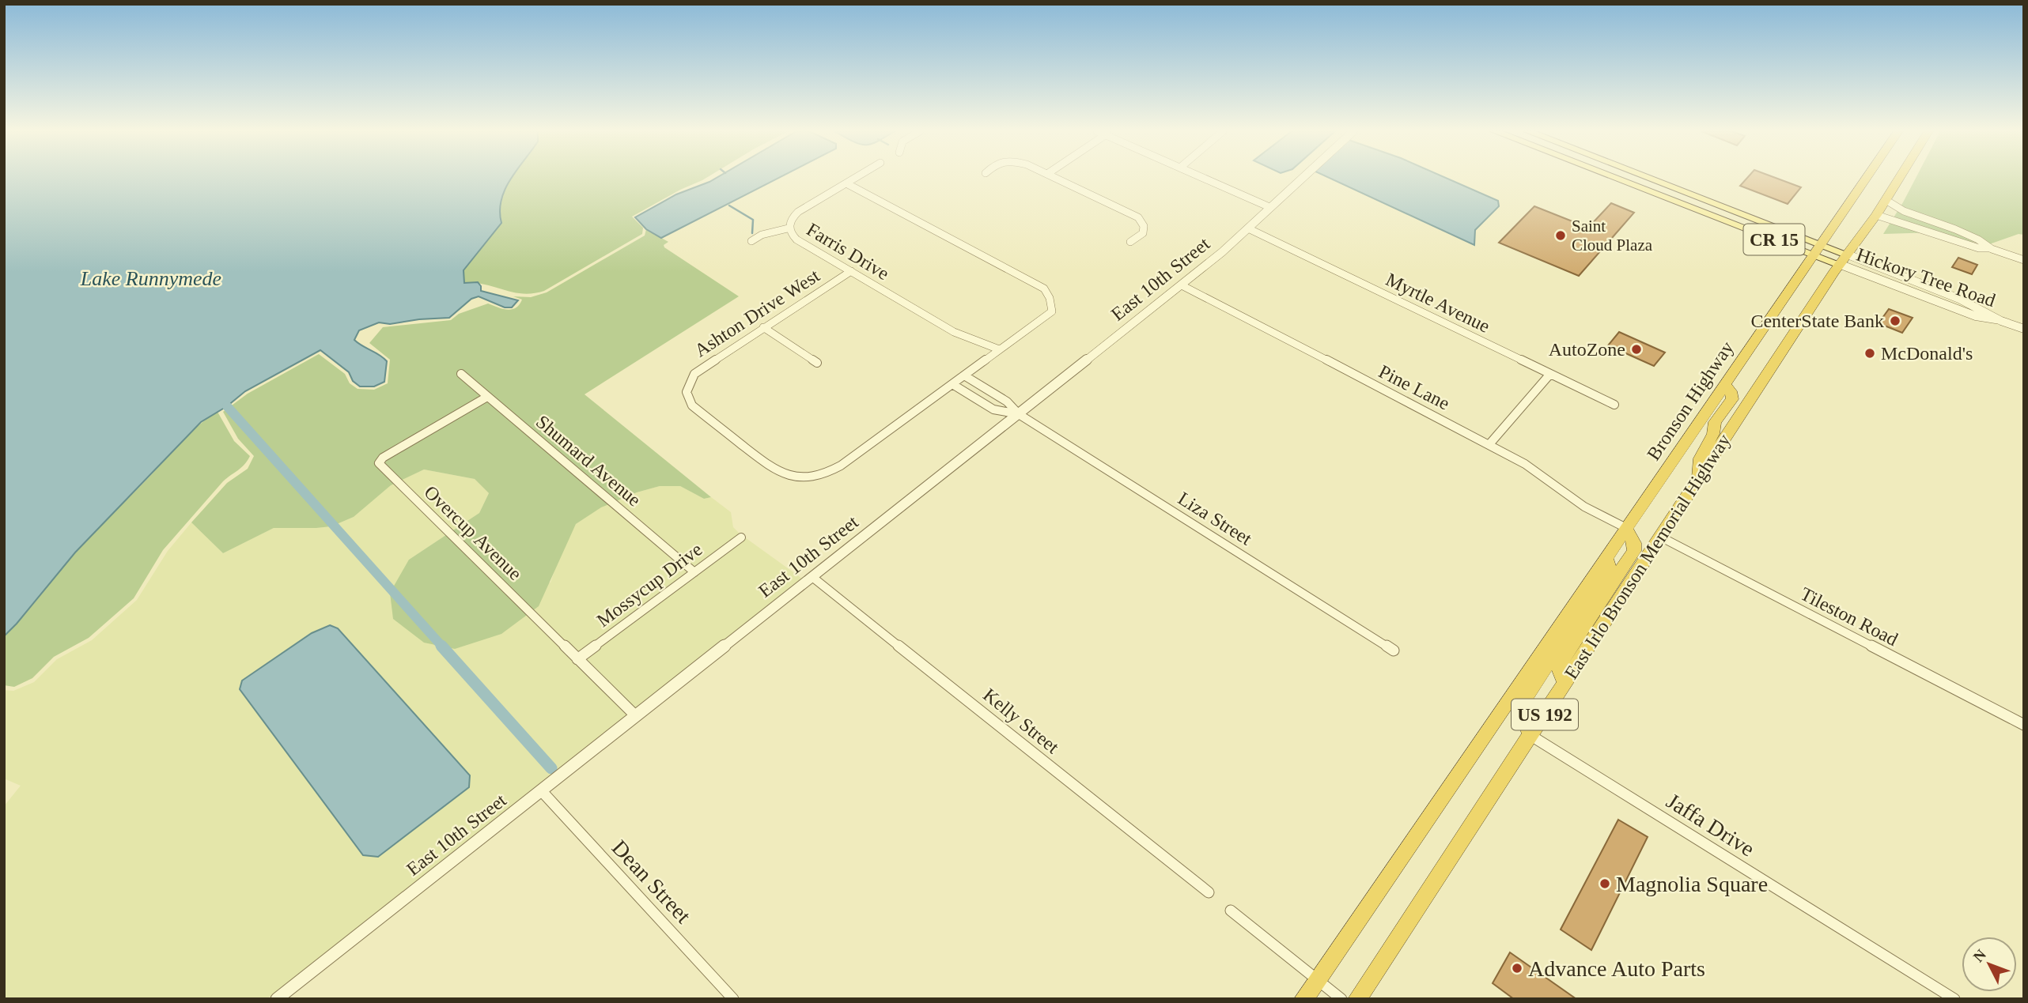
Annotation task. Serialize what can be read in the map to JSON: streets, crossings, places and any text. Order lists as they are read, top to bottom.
{
  "streets": {
    "highway": ["Bronson Highway", "East Irlo Bronson Memorial Highway", "US 192"],
    "main road": ["CR 15"],
    "street": [
      "Farris Drive",
      "Hickory Tree Road",
      "East 10th Street",
      "Myrtle Avenue",
      "Ashton Drive West",
      "Pine Lane",
      "Shumard Avenue",
      "Liza Street",
      "Overcup Avenue",
      "Mossycup Drive",
      "Tileston Road",
      "Kelly Street",
      "Jaffa Drive",
      "Dean Street"
    ]
  },
  "crossings": [
    ["CR 15", "Hickory Tree Road"],
    ["CR 15", "Bronson Highway"],
    ["CR 15", "East Irlo Bronson Memorial Highway"],
    ["CR 15", "US 192"],
    ["Farris Drive", "Ashton Drive West"],
    ["Hickory Tree Road", "East Irlo Bronson Memorial Highway"],
    ["Hickory Tree Road", "US 192"],
    ["East 10th Street", "Myrtle Avenue"],
    ["East 10th Street", "Pine Lane"],
    ["East 10th Street", "Liza Street"],
    ["East 10th Street", "Overcup Avenue"],
    ["East 10th Street", "Kelly Street"],
    ["East 10th Street", "Dean Street"],
    ["Pine Lane", "Bronson Highway"],
    ["Pine Lane", "East Irlo Bronson Memorial Highway"],
    ["Bronson Highway", "East Irlo Bronson Memorial Highway"],
    ["Shumard Avenue", "Overcup Avenue"],
    ["Shumard Avenue", "Mossycup Drive"],
    ["Overcup Avenue", "Mossycup Drive"],
    ["East Irlo Bronson Memorial Highway", "Tileston Road"],
    ["East Irlo Bronson Memorial Highway", "US 192"],
    ["East Irlo Bronson Memorial Highway", "Jaffa Drive"]
  ],
  "water": ["Lake Runnymede"],
  "places": [
    "Saint Cloud Plaza",
    "CenterState Bank",
    "AutoZone",
    "McDonald's",
    "Magnolia Square",
    "Advance Auto Parts"
  ],
  "north": "top left"
}
